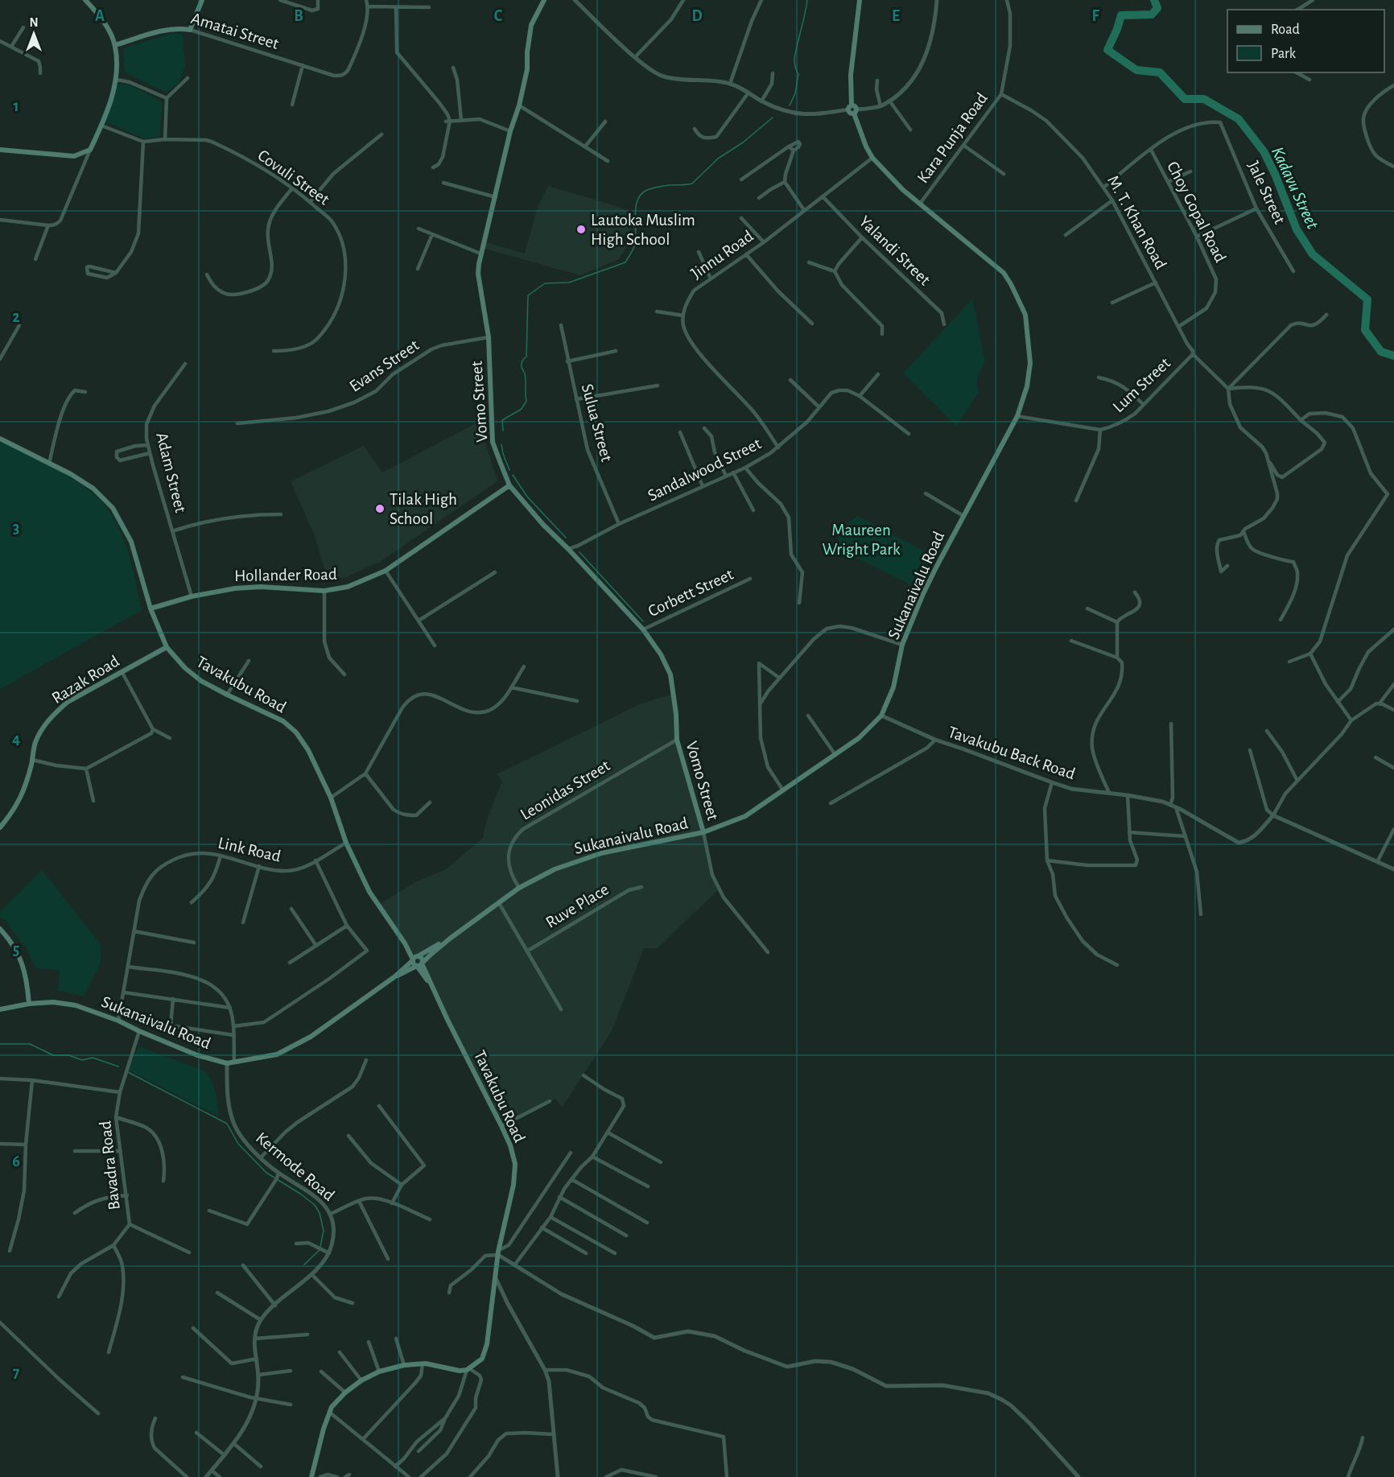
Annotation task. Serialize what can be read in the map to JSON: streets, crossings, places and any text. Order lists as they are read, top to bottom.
{
  "streets": {
    "main road": [
      "Amatai Street",
      "Vomo Street",
      "Hollander Road",
      "Sukanaivalu Road",
      "Razak Road",
      "Tavakubu Road"
    ],
    "street": [
      "Kara Punja Road",
      "Covuli Street",
      "Jale Street",
      "Choy Gopal Road",
      "M. T. Khan Road",
      "Yalandi Street",
      "Jinnu Road",
      "Evans Street",
      "Lum Street",
      "Sulua Street",
      "Sandalwood Street",
      "Adam Street",
      "Corbett Street",
      "Tavakubu Back Road",
      "Leonidas Street",
      "Link Road",
      "Ruve Place",
      "Bavadra Road",
      "Kermode Road"
    ]
  },
  "crossings": [
    ["Kara Punja Road", "M. T. Khan Road"],
    ["Kara Punja Road", "Sukanaivalu Road"],
    ["Jale Street", "Choy Gopal Road"],
    ["Choy Gopal Road", "M. T. Khan Road"],
    ["M. T. Khan Road", "Lum Street"],
    ["Yalandi Street", "Jinnu Road"],
    ["Jinnu Road", "Sukanaivalu Road"],
    ["Evans Street", "Vomo Street"],
    ["Lum Street", "Sukanaivalu Road"],
    ["Vomo Street", "Sandalwood Street"],
    ["Vomo Street", "Hollander Road"],
    ["Vomo Street", "Sukanaivalu Road"],
    ["Vomo Street", "Corbett Street"],
    ["Vomo Street", "Leonidas Street"],
    ["Sulua Street", "Sandalwood Street"],
    ["Adam Street", "Hollander Road"],
    ["Hollander Road", "Tavakubu Road"],
    ["Sukanaivalu Road", "Tavakubu Road"],
    ["Sukanaivalu Road", "Tavakubu Back Road"],
    ["Sukanaivalu Road", "Leonidas Street"],
    ["Sukanaivalu Road", "Link Road"],
    ["Sukanaivalu Road", "Bavadra Road"],
    ["Sukanaivalu Road", "Kermode Road"],
    ["Razak Road", "Tavakubu Road"],
    ["Tavakubu Road", "Link Road"]
  ],
  "water": ["Kadavu Street"],
  "parks": ["Maureen Wright Park"],
  "places": ["Lautoka Muslim High School", "Tilak High School"],
  "legend": ["Road", "Park"],
  "north": "top",
  "grid": {
    "columns": [
      "A",
      "B",
      "C",
      "D",
      "E",
      "F"
    ],
    "rows": [
      "1",
      "2",
      "3",
      "4",
      "5",
      "6",
      "7"
    ]
  }
}
